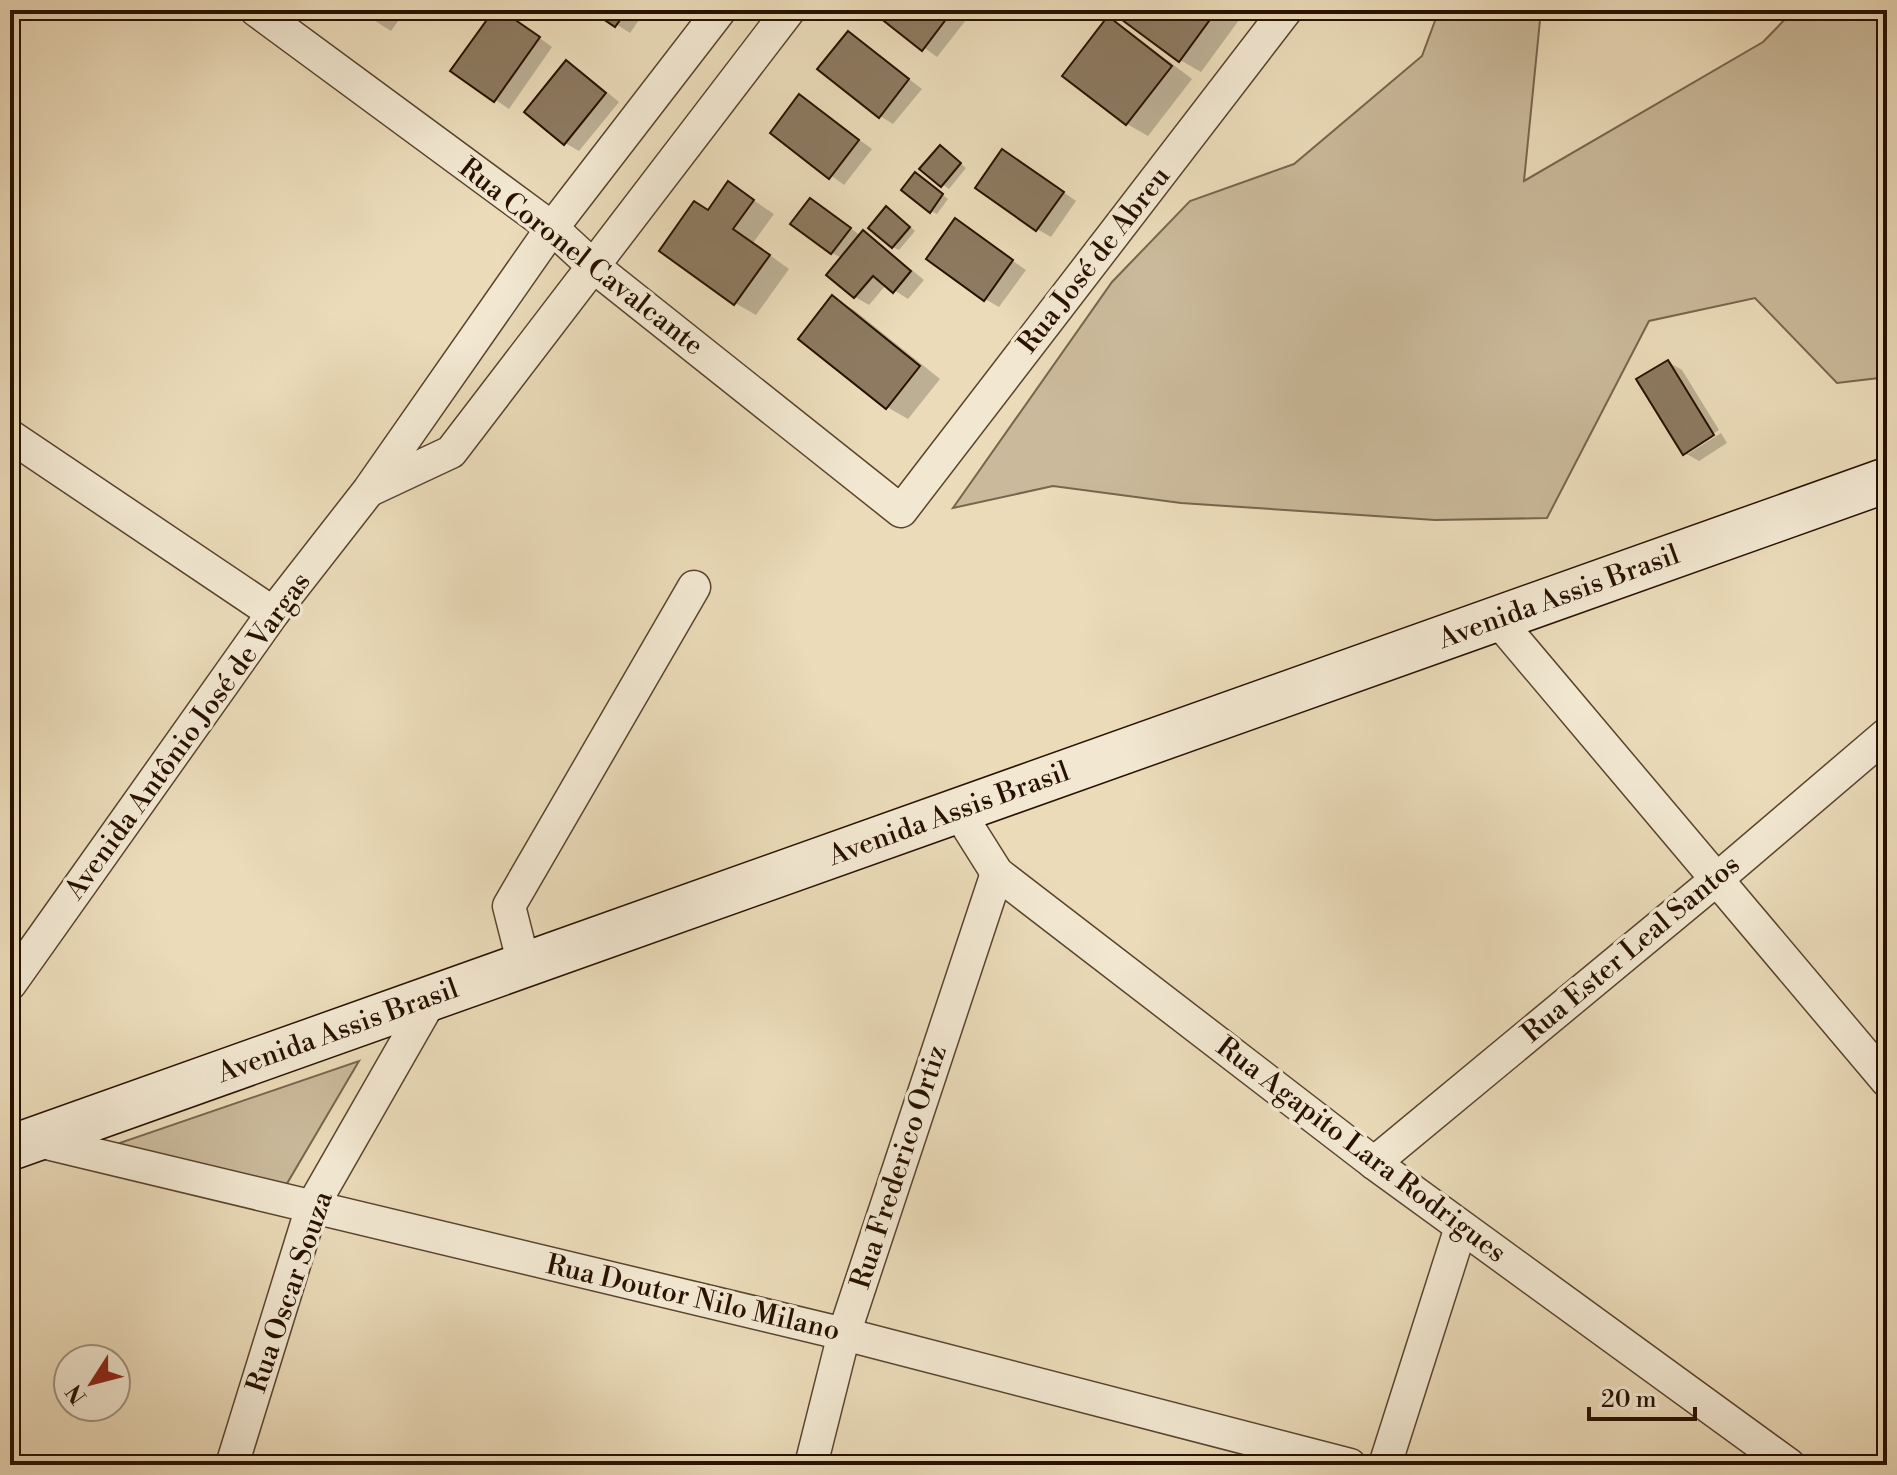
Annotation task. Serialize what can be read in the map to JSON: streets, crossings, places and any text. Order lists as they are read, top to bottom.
{
  "streets": {
    "main road": ["Avenida Assis Brasil"],
    "street": [
      "Rua Coronel Cavalcante",
      "Rua José de Abreu",
      "Avenida Antônio José de Vargas",
      "Rua Ester Leal Santos",
      "Rua Agapito Lara Rodrigues",
      "Rua Frederico Ortiz",
      "Rua Oscar Souza",
      "Rua Doutor Nilo Milano"
    ]
  },
  "crossings": [
    ["Rua Coronel Cavalcante", "Rua José de Abreu"],
    ["Rua Coronel Cavalcante", "Avenida Antônio José de Vargas"],
    ["Avenida Assis Brasil", "Rua Agapito Lara Rodrigues"],
    ["Avenida Assis Brasil", "Rua Oscar Souza"],
    ["Avenida Assis Brasil", "Rua Doutor Nilo Milano"],
    ["Rua Ester Leal Santos", "Rua Agapito Lara Rodrigues"],
    ["Rua Agapito Lara Rodrigues", "Rua Frederico Ortiz"],
    ["Rua Frederico Ortiz", "Rua Doutor Nilo Milano"],
    ["Rua Oscar Souza", "Rua Doutor Nilo Milano"]
  ],
  "scale_bar": "20 m",
  "north": "bottom left"
}
